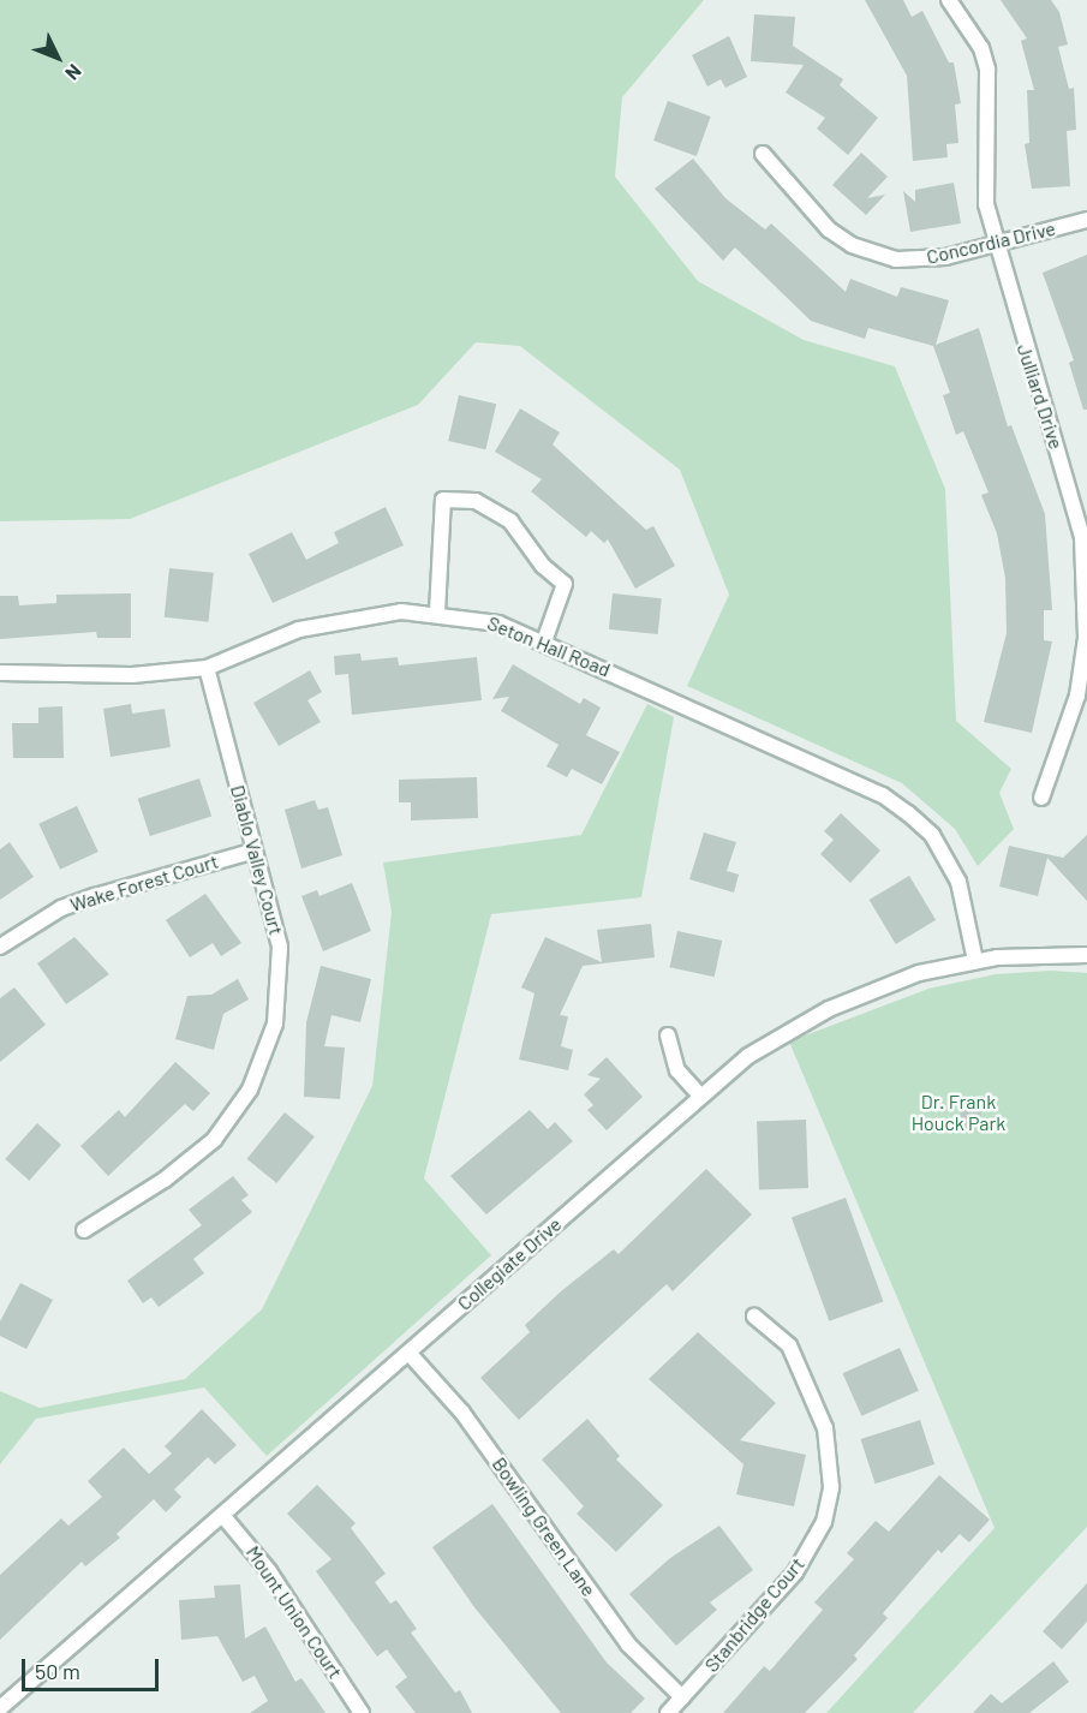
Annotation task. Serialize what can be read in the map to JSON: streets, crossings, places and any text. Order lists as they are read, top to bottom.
{
  "streets": {
    "street": [
      "Concordia Drive",
      "Julliard Drive",
      "Seton Hall Road",
      "Diablo Valley Court",
      "Wake Forest Court",
      "Collegiate Drive",
      "Bowling Green Lane",
      "Mount Union Court",
      "Stanbridge Court"
    ]
  },
  "crossings": [
    ["Concordia Drive", "Julliard Drive"],
    ["Seton Hall Road", "Diablo Valley Court"],
    ["Seton Hall Road", "Collegiate Drive"],
    ["Diablo Valley Court", "Wake Forest Court"],
    ["Collegiate Drive", "Bowling Green Lane"],
    ["Collegiate Drive", "Mount Union Court"],
    ["Bowling Green Lane", "Stanbridge Court"]
  ],
  "parks": ["Dr. Frank Houck Park"],
  "scale_bar": "50 m",
  "north": "bottom right"
}
